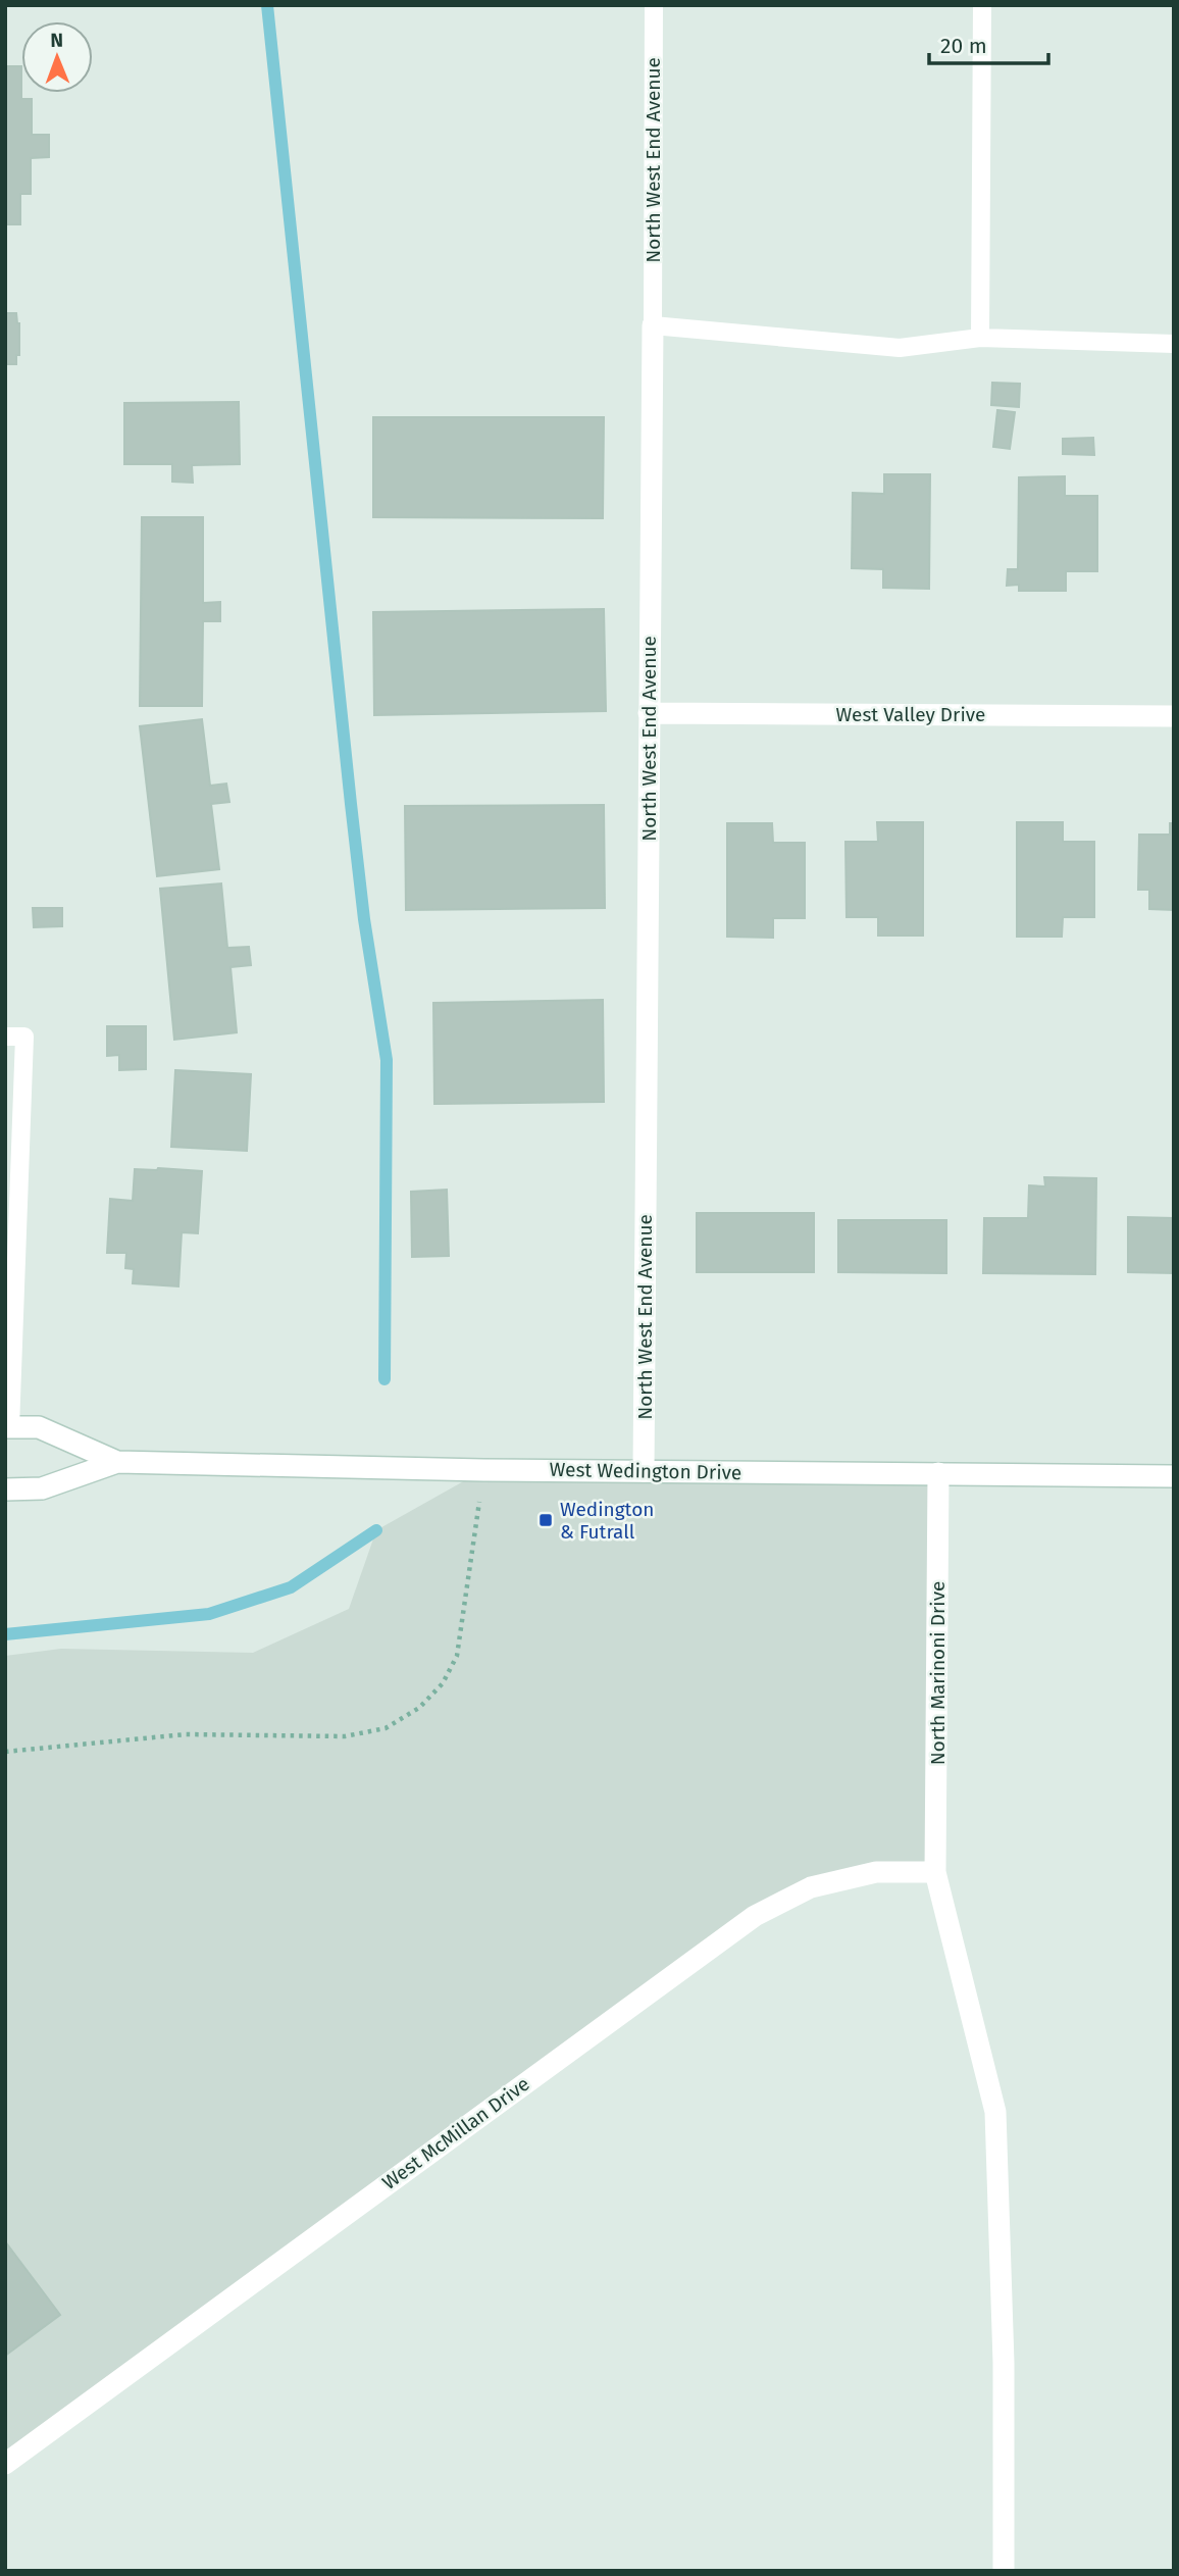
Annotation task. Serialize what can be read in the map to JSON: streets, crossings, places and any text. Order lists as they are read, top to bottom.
{
  "streets": {
    "street": [
      "North West End Avenue",
      "West Valley Drive",
      "West Wedington Drive",
      "North Marinoni Drive",
      "West McMillan Drive"
    ]
  },
  "crossings": [
    ["North West End Avenue", "West Valley Drive"],
    ["North West End Avenue", "West Wedington Drive"],
    ["West Wedington Drive", "North Marinoni Drive"],
    ["North Marinoni Drive", "West McMillan Drive"]
  ],
  "places": {
    "transit": ["Wedington & Futrall"]
  },
  "scale_bar": "20 m",
  "north": "top"
}
